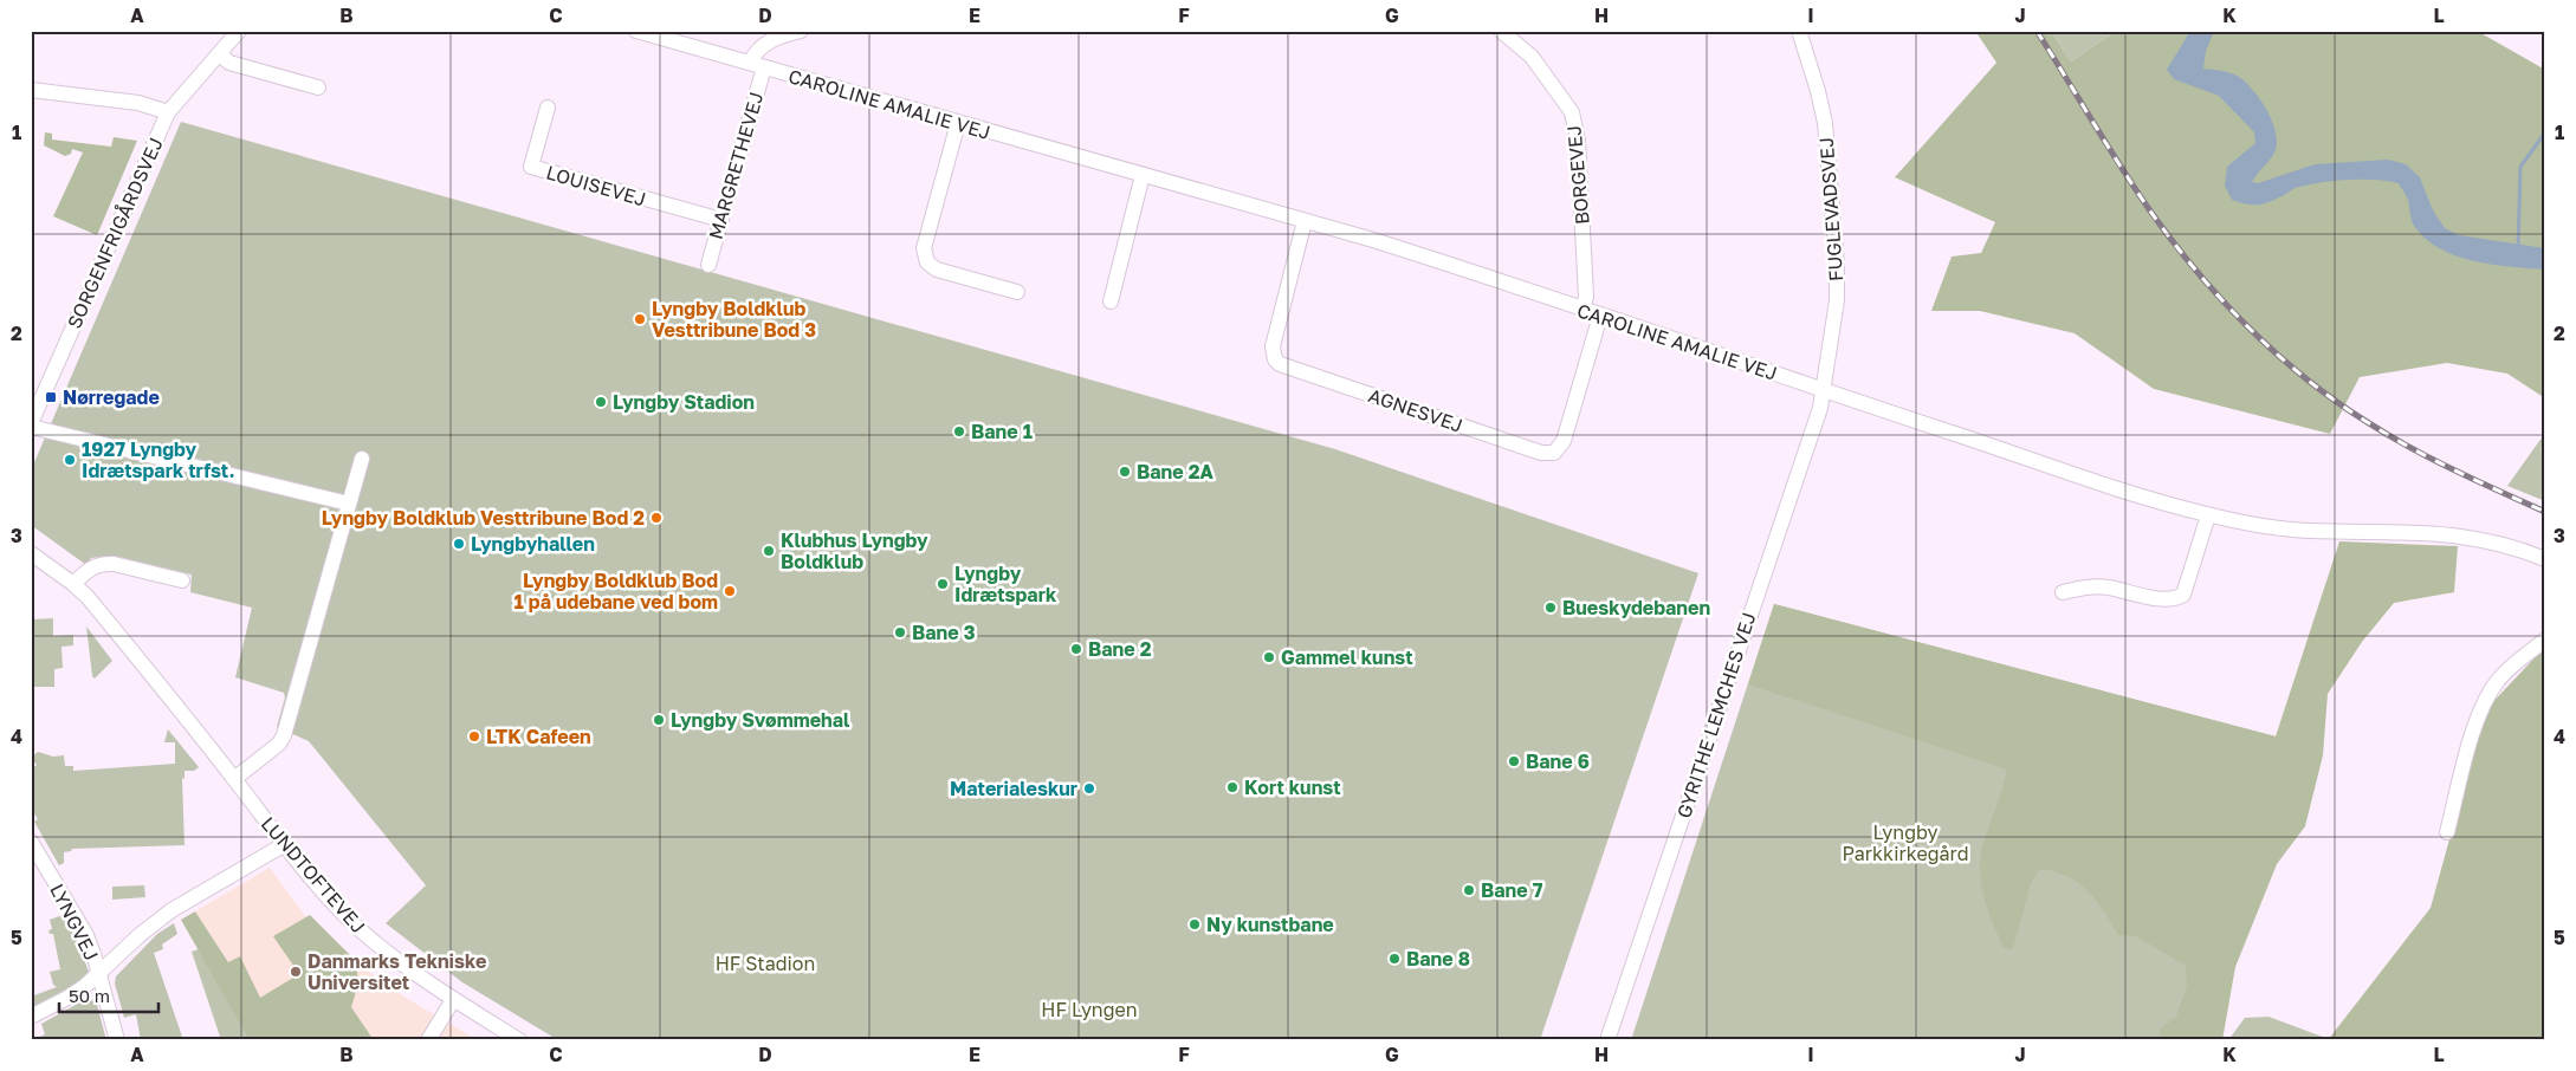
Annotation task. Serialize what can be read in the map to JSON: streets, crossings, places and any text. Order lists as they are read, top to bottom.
{
  "streets": {
    "street": [
      "CAROLINE AMALIE VEJ",
      "MARGRETHEVEJ",
      "BORGEVEJ",
      "LOUISEVEJ",
      "FUGLEVADSVEJ",
      "SORGENFRIGÅRDSVEJ",
      "AGNESVEJ",
      "GYRITHE LEMCHES VEJ",
      "LUNDTOFTEVEJ",
      "LYNGVEJ"
    ]
  },
  "crossings": [
    ["CAROLINE AMALIE VEJ", "MARGRETHEVEJ"],
    ["CAROLINE AMALIE VEJ", "BORGEVEJ"],
    ["CAROLINE AMALIE VEJ", "FUGLEVADSVEJ"],
    ["CAROLINE AMALIE VEJ", "AGNESVEJ"],
    ["CAROLINE AMALIE VEJ", "GYRITHE LEMCHES VEJ"],
    ["MARGRETHEVEJ", "LOUISEVEJ"],
    ["FUGLEVADSVEJ", "GYRITHE LEMCHES VEJ"]
  ],
  "parks": ["Lyngby Parkkirkegård", "HF Stadion", "HF Lyngen"],
  "places": {
    "other": [
      "Lyngby Boldklub Vesttribune Bod 3",
      "Lyngby Stadion",
      "Bane 1",
      "1927 Lyngby Idrætspark trfst.",
      "Bane 2A",
      "Lyngby Boldklub Vesttribune Bod 2",
      "Lyngbyhallen",
      "Klubhus Lyngby Boldklub",
      "Lyngby Idrætspark",
      "Lyngby Boldklub Bod 1 på udebane ved bom",
      "Bueskydebanen",
      "Bane 3",
      "Bane 2",
      "Gammel kunst",
      "Lyngby Svømmehal",
      "LTK Cafeen",
      "Bane 6",
      "Kort kunst",
      "Materialeskur",
      "Bane 7",
      "Ny kunstbane",
      "Bane 8",
      "Danmarks Tekniske Universitet"
    ],
    "transit": ["Nørregade"]
  },
  "scale_bar": "50 m",
  "grid": {
    "columns": [
      "A",
      "B",
      "C",
      "D",
      "E",
      "F",
      "G",
      "H",
      "I",
      "J",
      "K",
      "L"
    ],
    "rows": [
      "1",
      "2",
      "3",
      "4",
      "5"
    ]
  }
}
